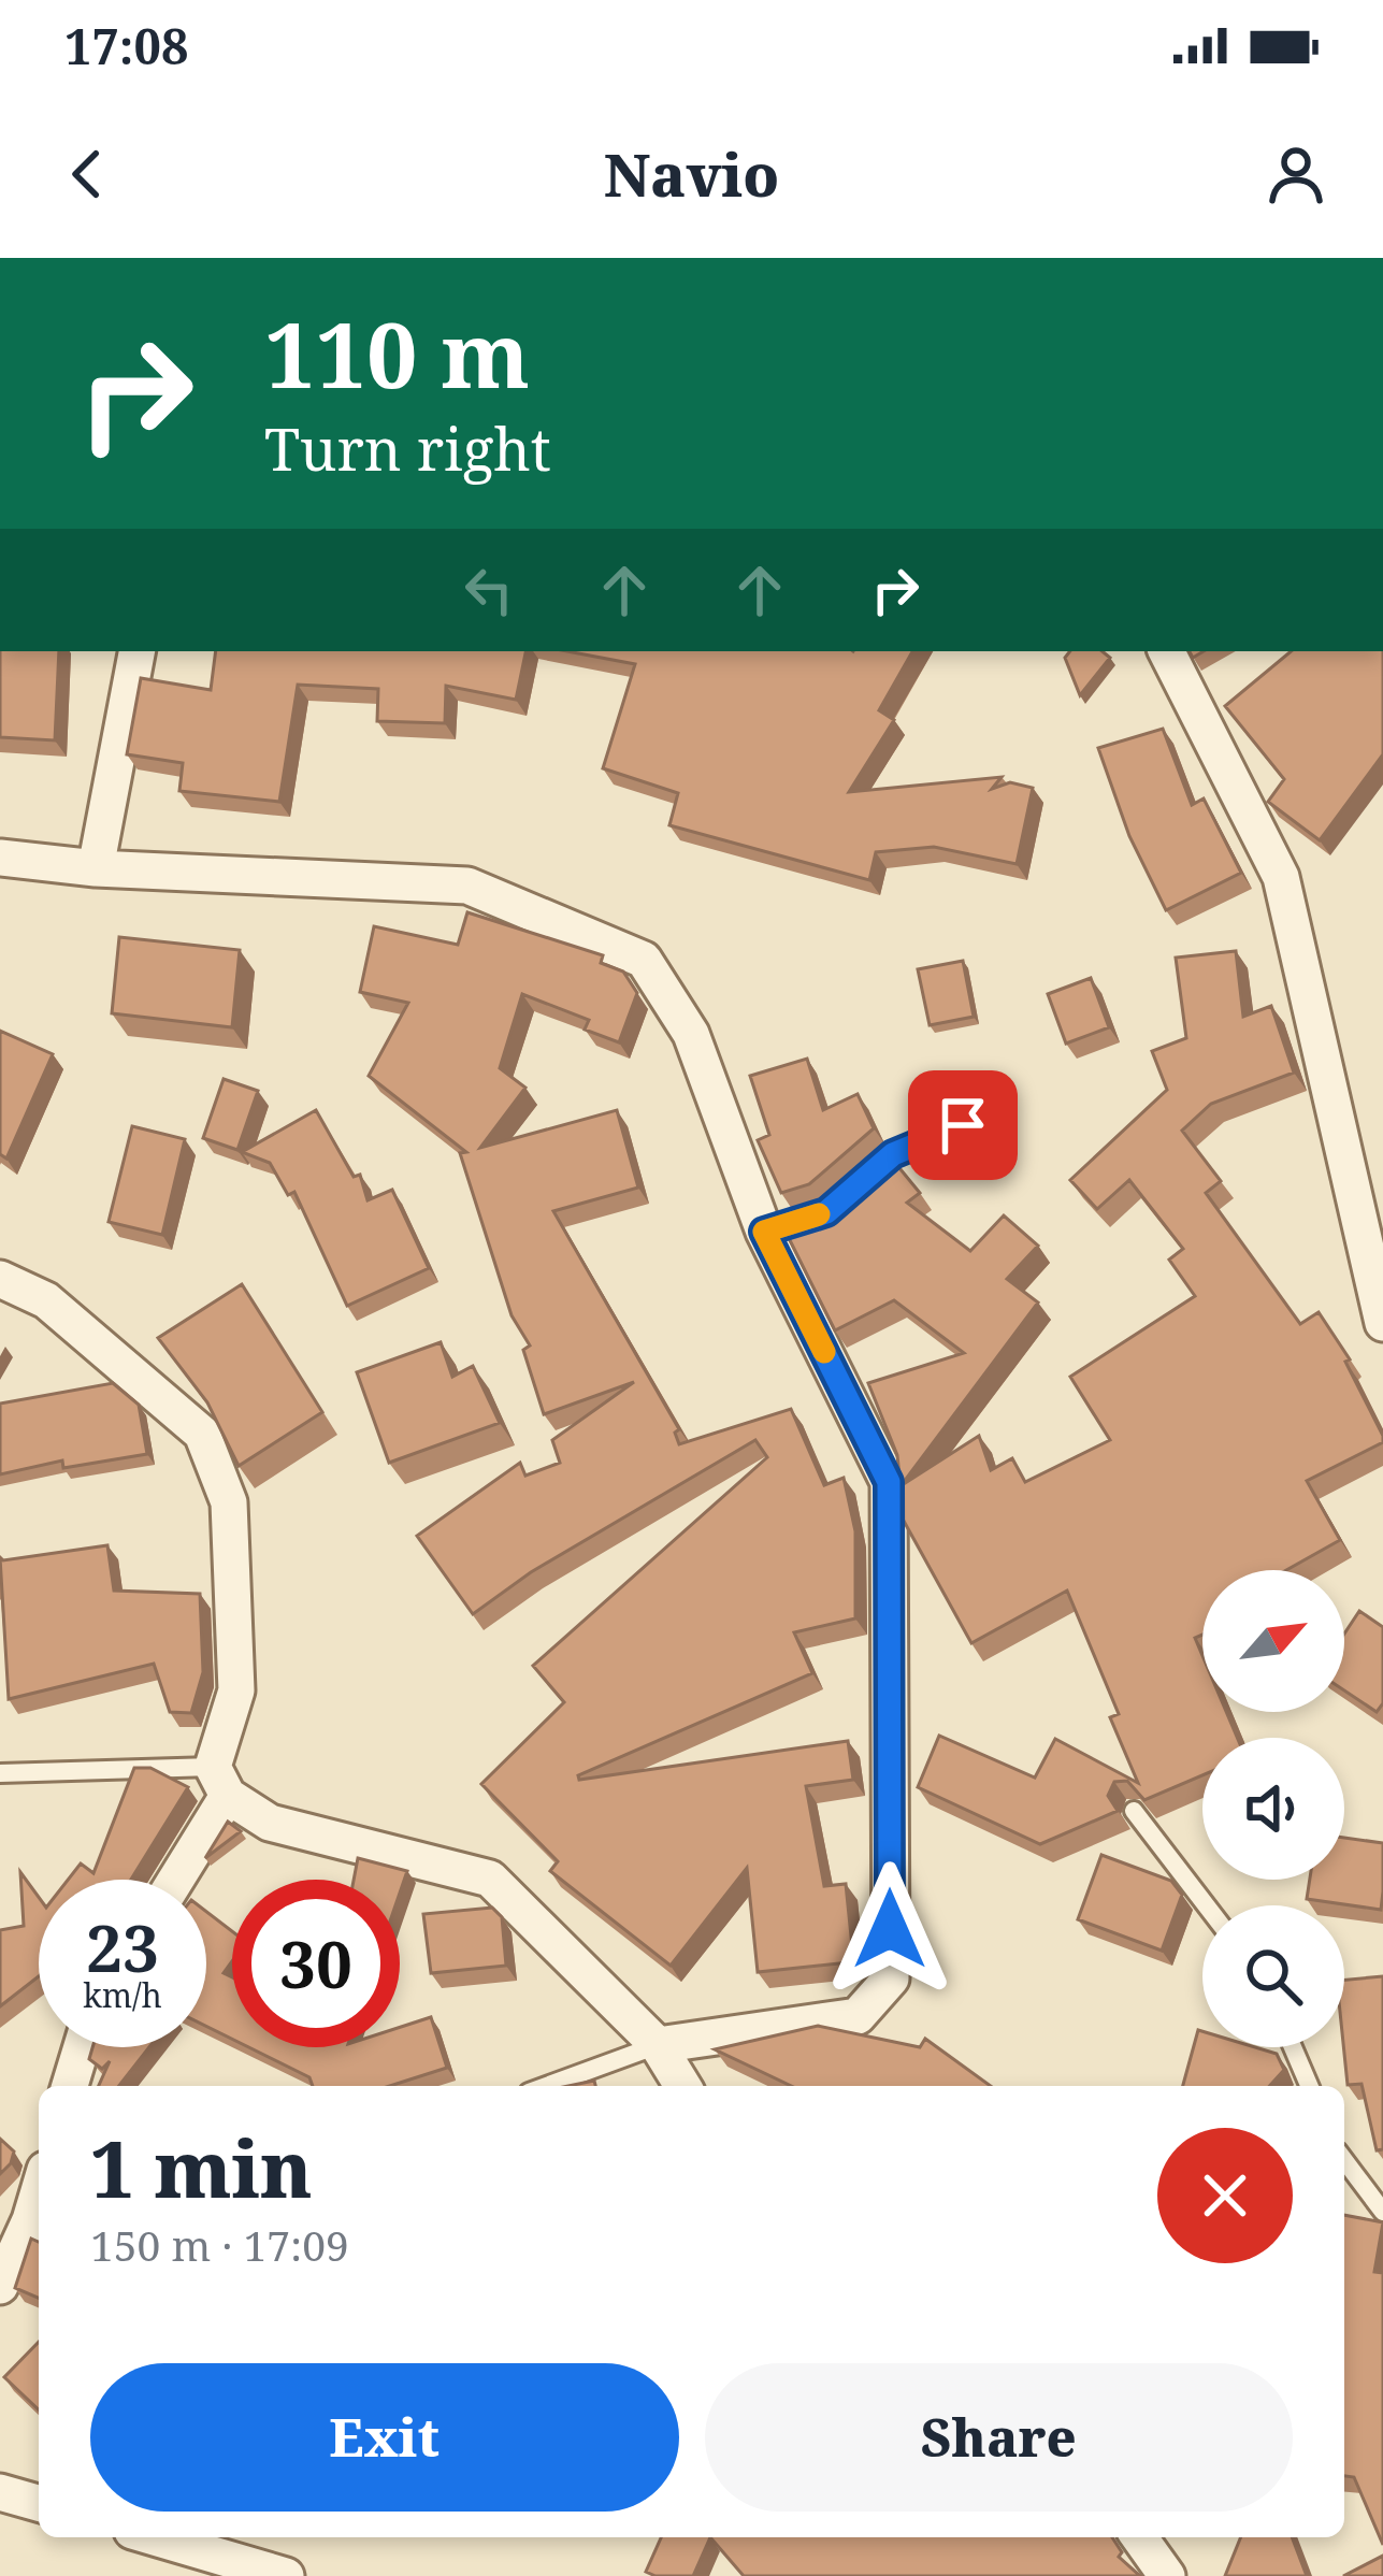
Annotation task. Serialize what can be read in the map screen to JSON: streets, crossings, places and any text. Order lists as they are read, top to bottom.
{
  "north": "top right",
  "page": {
    "status": "17:08",
    "header": "Navio",
    "turn": ["110 m", "Turn right"],
    "speed": "23 km/h",
    "limit": "30",
    "heading": ["1 min", "150 m · 17:09"],
    "buttons": ["Exit", "Share"]
  }
}
